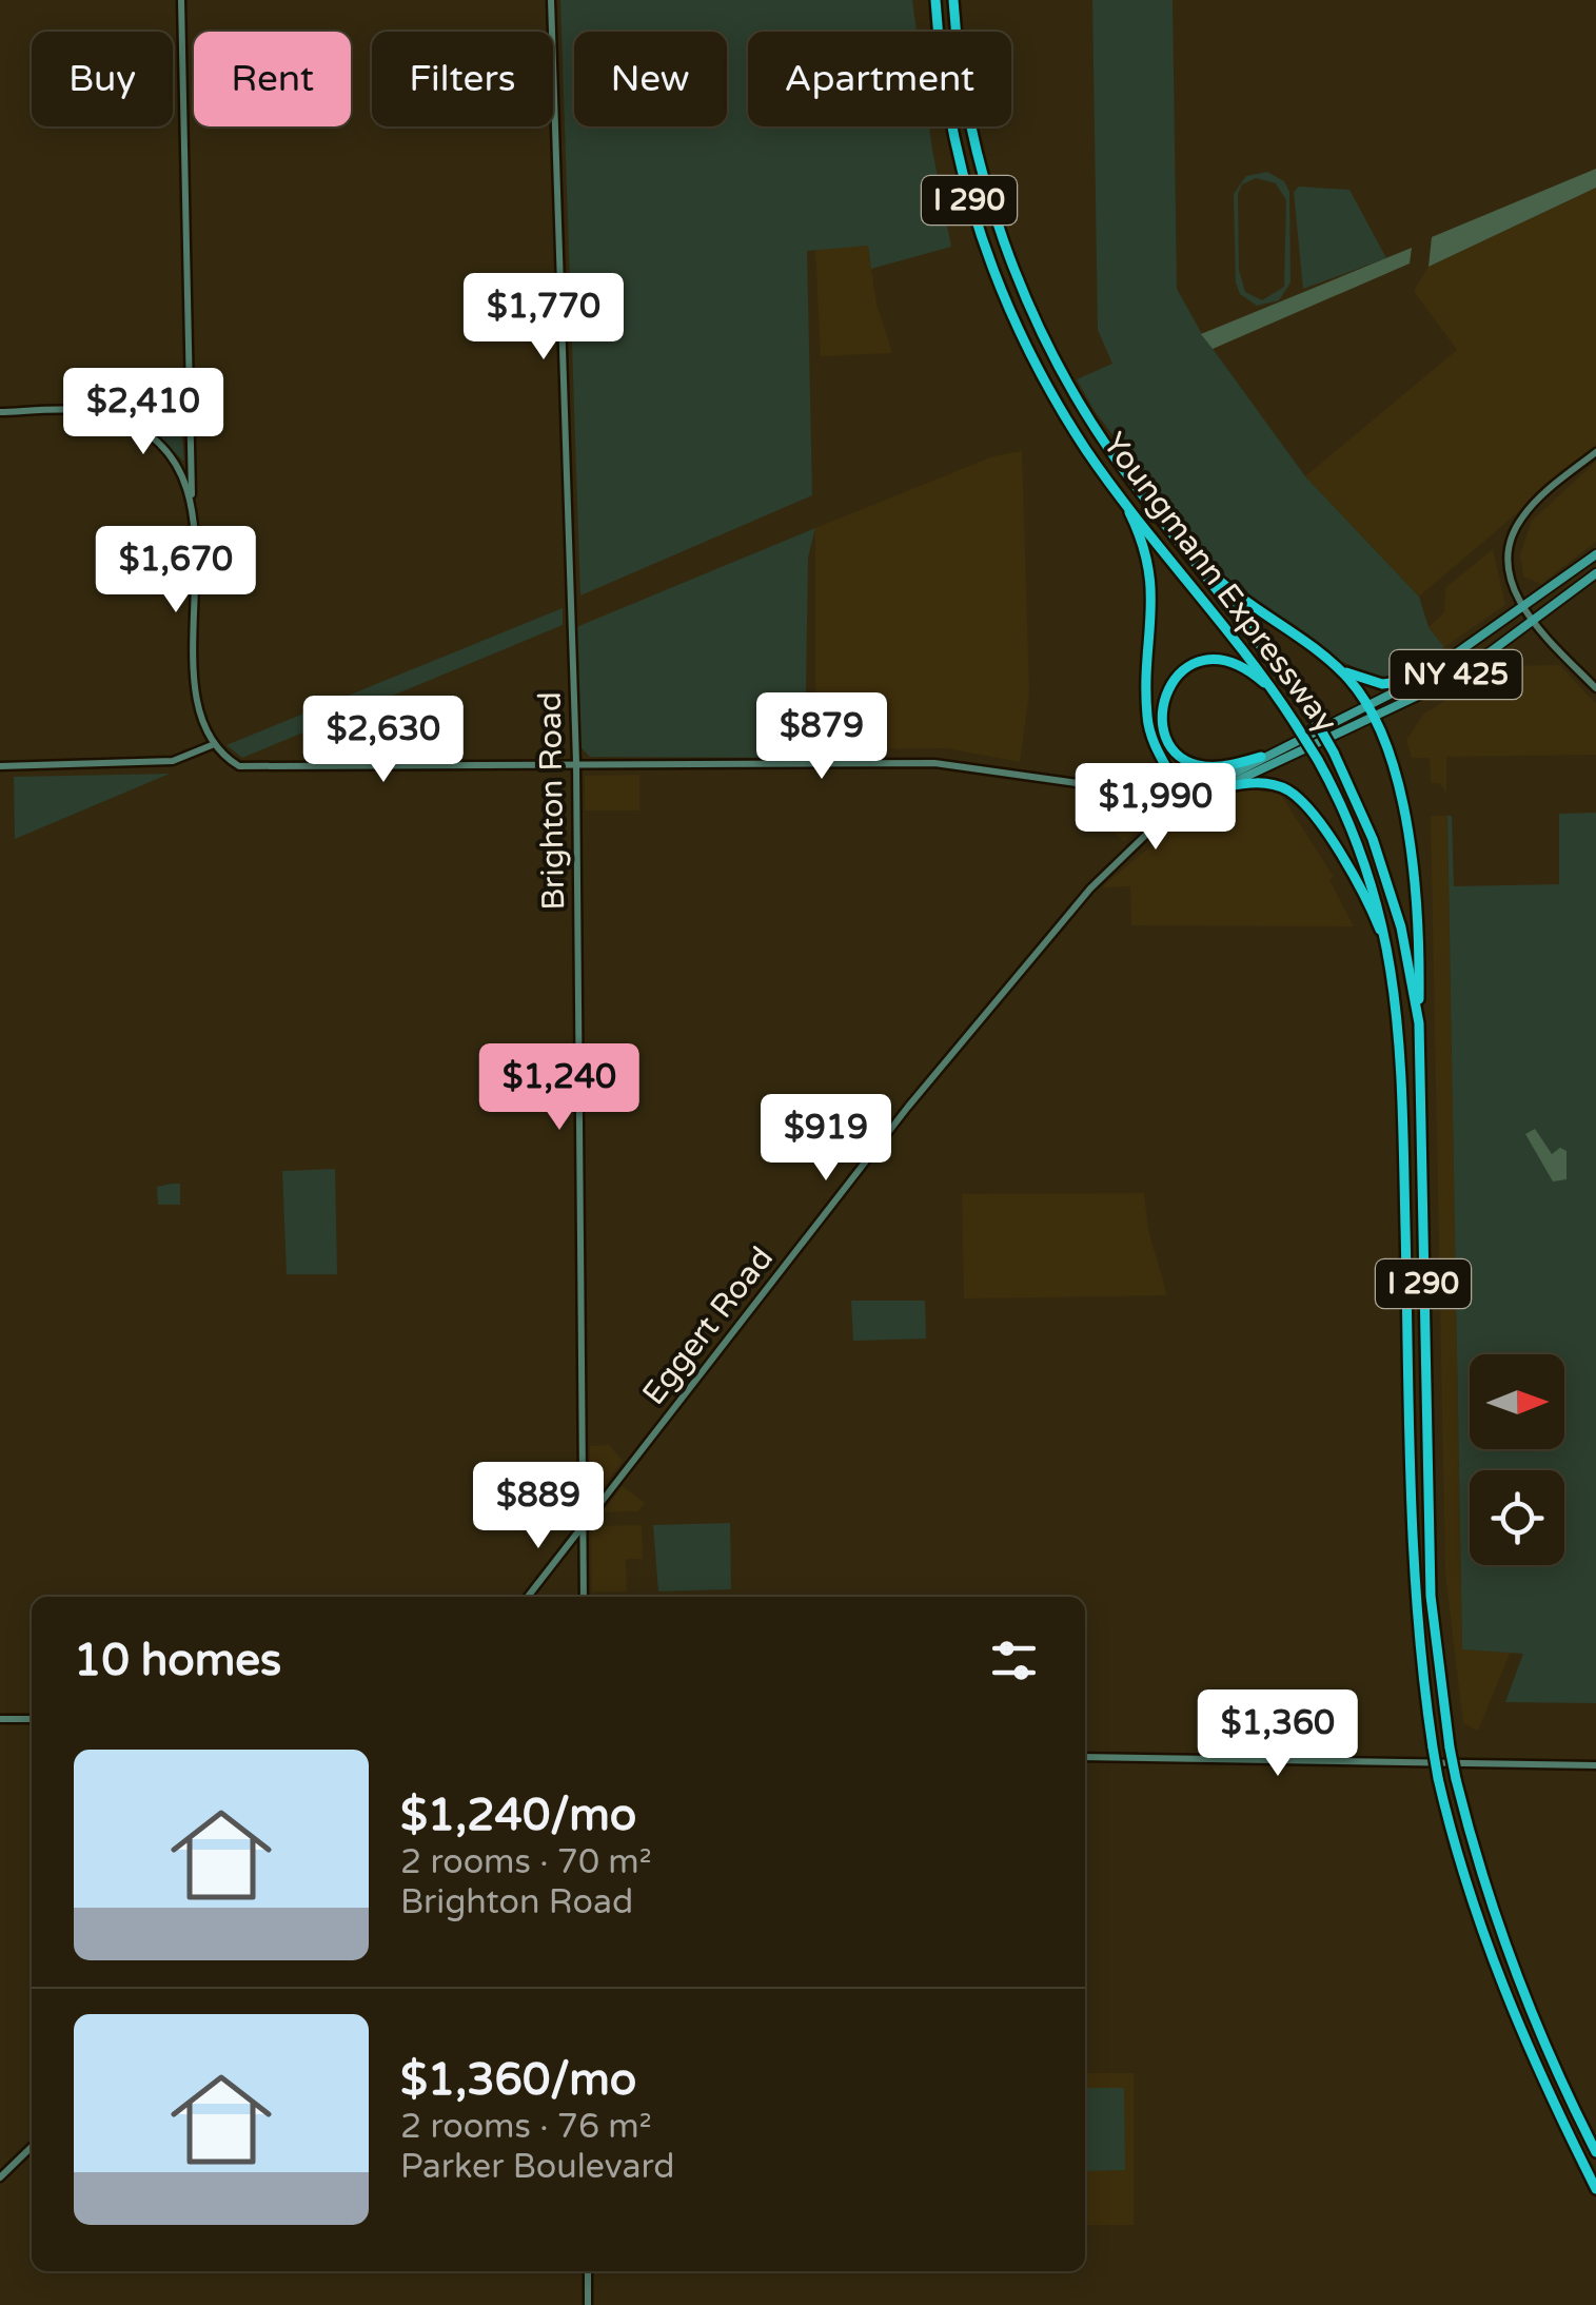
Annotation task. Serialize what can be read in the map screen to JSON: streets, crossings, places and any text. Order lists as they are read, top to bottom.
{
  "streets": {
    "highway": ["I 290", "Youngmann Expressway"],
    "main road": ["NY 425"],
    "street": ["Brighton Road", "Eggert Road"]
  },
  "crossings": [
    ["NY 425", "Eggert Road"],
    ["Brighton Road", "Eggert Road"]
  ],
  "north": "right",
  "page": {
    "chip": [
      "Buy",
      "Rent",
      "Filters",
      "New",
      "Apartment"
    ],
    "price": [
      "$1,770",
      "$2,410",
      "$1,670",
      "$879",
      "$2,630",
      "$1,990",
      "$1,240",
      "$919",
      "$889",
      "$1,360"
    ],
    "heading": "10 homes",
    "list": [
      {
        "name": "$1,240/mo",
        "note": "2 rooms · 70 m² · Brighton Road"
      },
      {
        "name": "$1,360/mo",
        "note": "2 rooms · 76 m² · Parker Boulevard"
      }
    ]
  }
}
